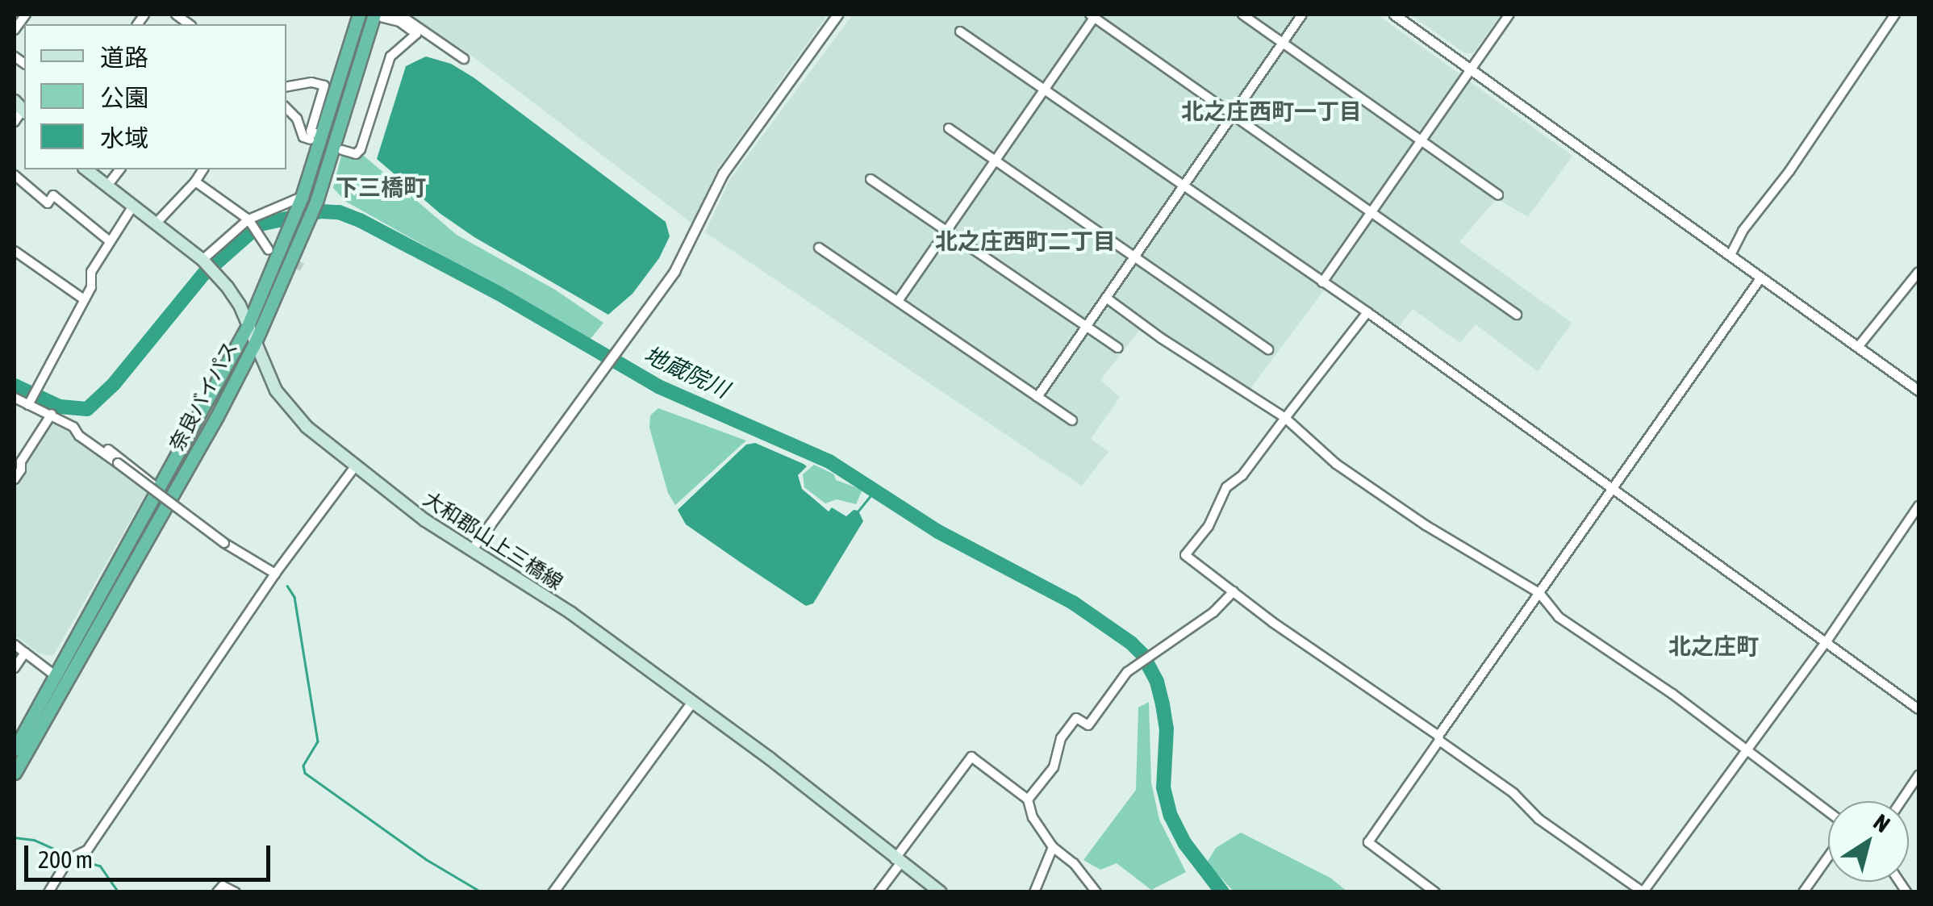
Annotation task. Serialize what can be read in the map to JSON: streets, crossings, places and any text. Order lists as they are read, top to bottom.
{
  "streets": {
    "highway": ["奈良バイパス"],
    "main road": ["大和郡山上三橋線"]
  },
  "crossings": [
    ["奈良バイパス", "大和郡山上三橋線"]
  ],
  "districts": [
    "北之庄西町一丁目",
    "下三橋町",
    "北之庄西町二丁目",
    "北之庄町"
  ],
  "water": ["地蔵院川"],
  "legend": ["道路", "公園", "水域"],
  "scale_bar": "200 m",
  "north": "top right"
}
